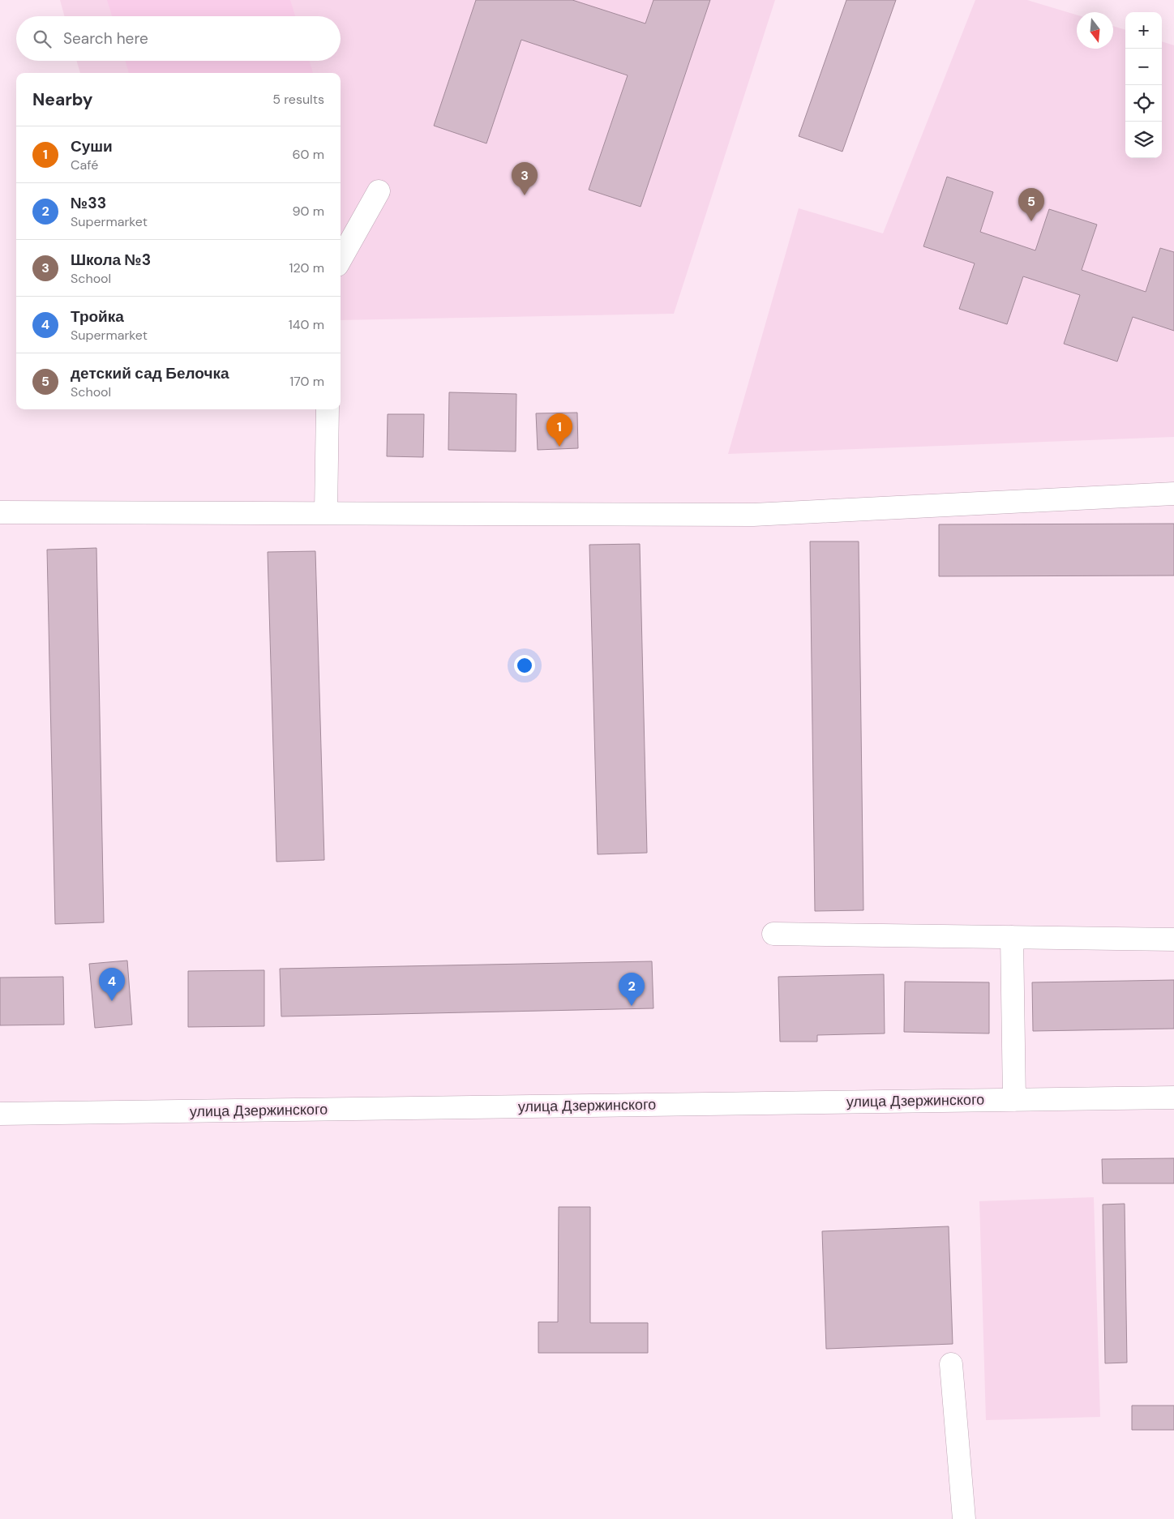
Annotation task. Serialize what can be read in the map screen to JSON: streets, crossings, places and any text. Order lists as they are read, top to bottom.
{
  "streets": {
    "street": ["улица Дзержинского"]
  },
  "north": "bottom",
  "page": {
    "map_buttons": ["+", "−"],
    "search": "Search here",
    "heading": ["Nearby", "5 results"],
    "list": [
      {
        "mark": "1",
        "name": "Суши",
        "note": "Café",
        "value": "60 m"
      },
      {
        "mark": "2",
        "name": "№33",
        "note": "Supermarket",
        "value": "90 m"
      },
      {
        "mark": "3",
        "name": "Школа №3",
        "note": "School",
        "value": "120 m"
      },
      {
        "mark": "4",
        "name": "Тройка",
        "note": "Supermarket",
        "value": "140 m"
      },
      {
        "mark": "5",
        "name": "детский сад Белочка",
        "note": "School",
        "value": "170 m"
      }
    ],
    "pins": [
      "3",
      "5",
      "1",
      "4",
      "2"
    ]
  }
}
